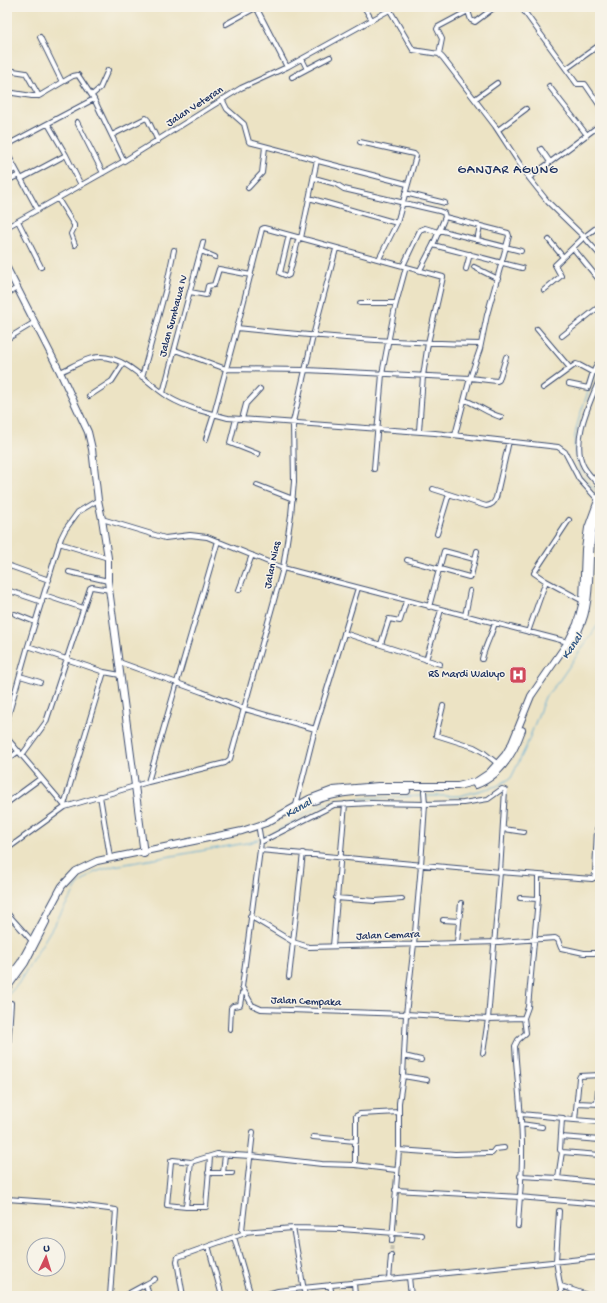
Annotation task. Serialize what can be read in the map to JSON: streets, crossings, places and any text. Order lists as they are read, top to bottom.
{
  "streets": {
    "street": [
      "Jalan Veteran",
      "Jalan Sumbawa IV",
      "Jalan Nias",
      "Jalan Cemara",
      "Jalan Cempaka"
    ]
  },
  "districts": ["GANJAR AGUNG"],
  "water": ["Kanal"],
  "places": {
    "hospital": ["RS Mardi Waluyo"]
  },
  "north": "top"
}
